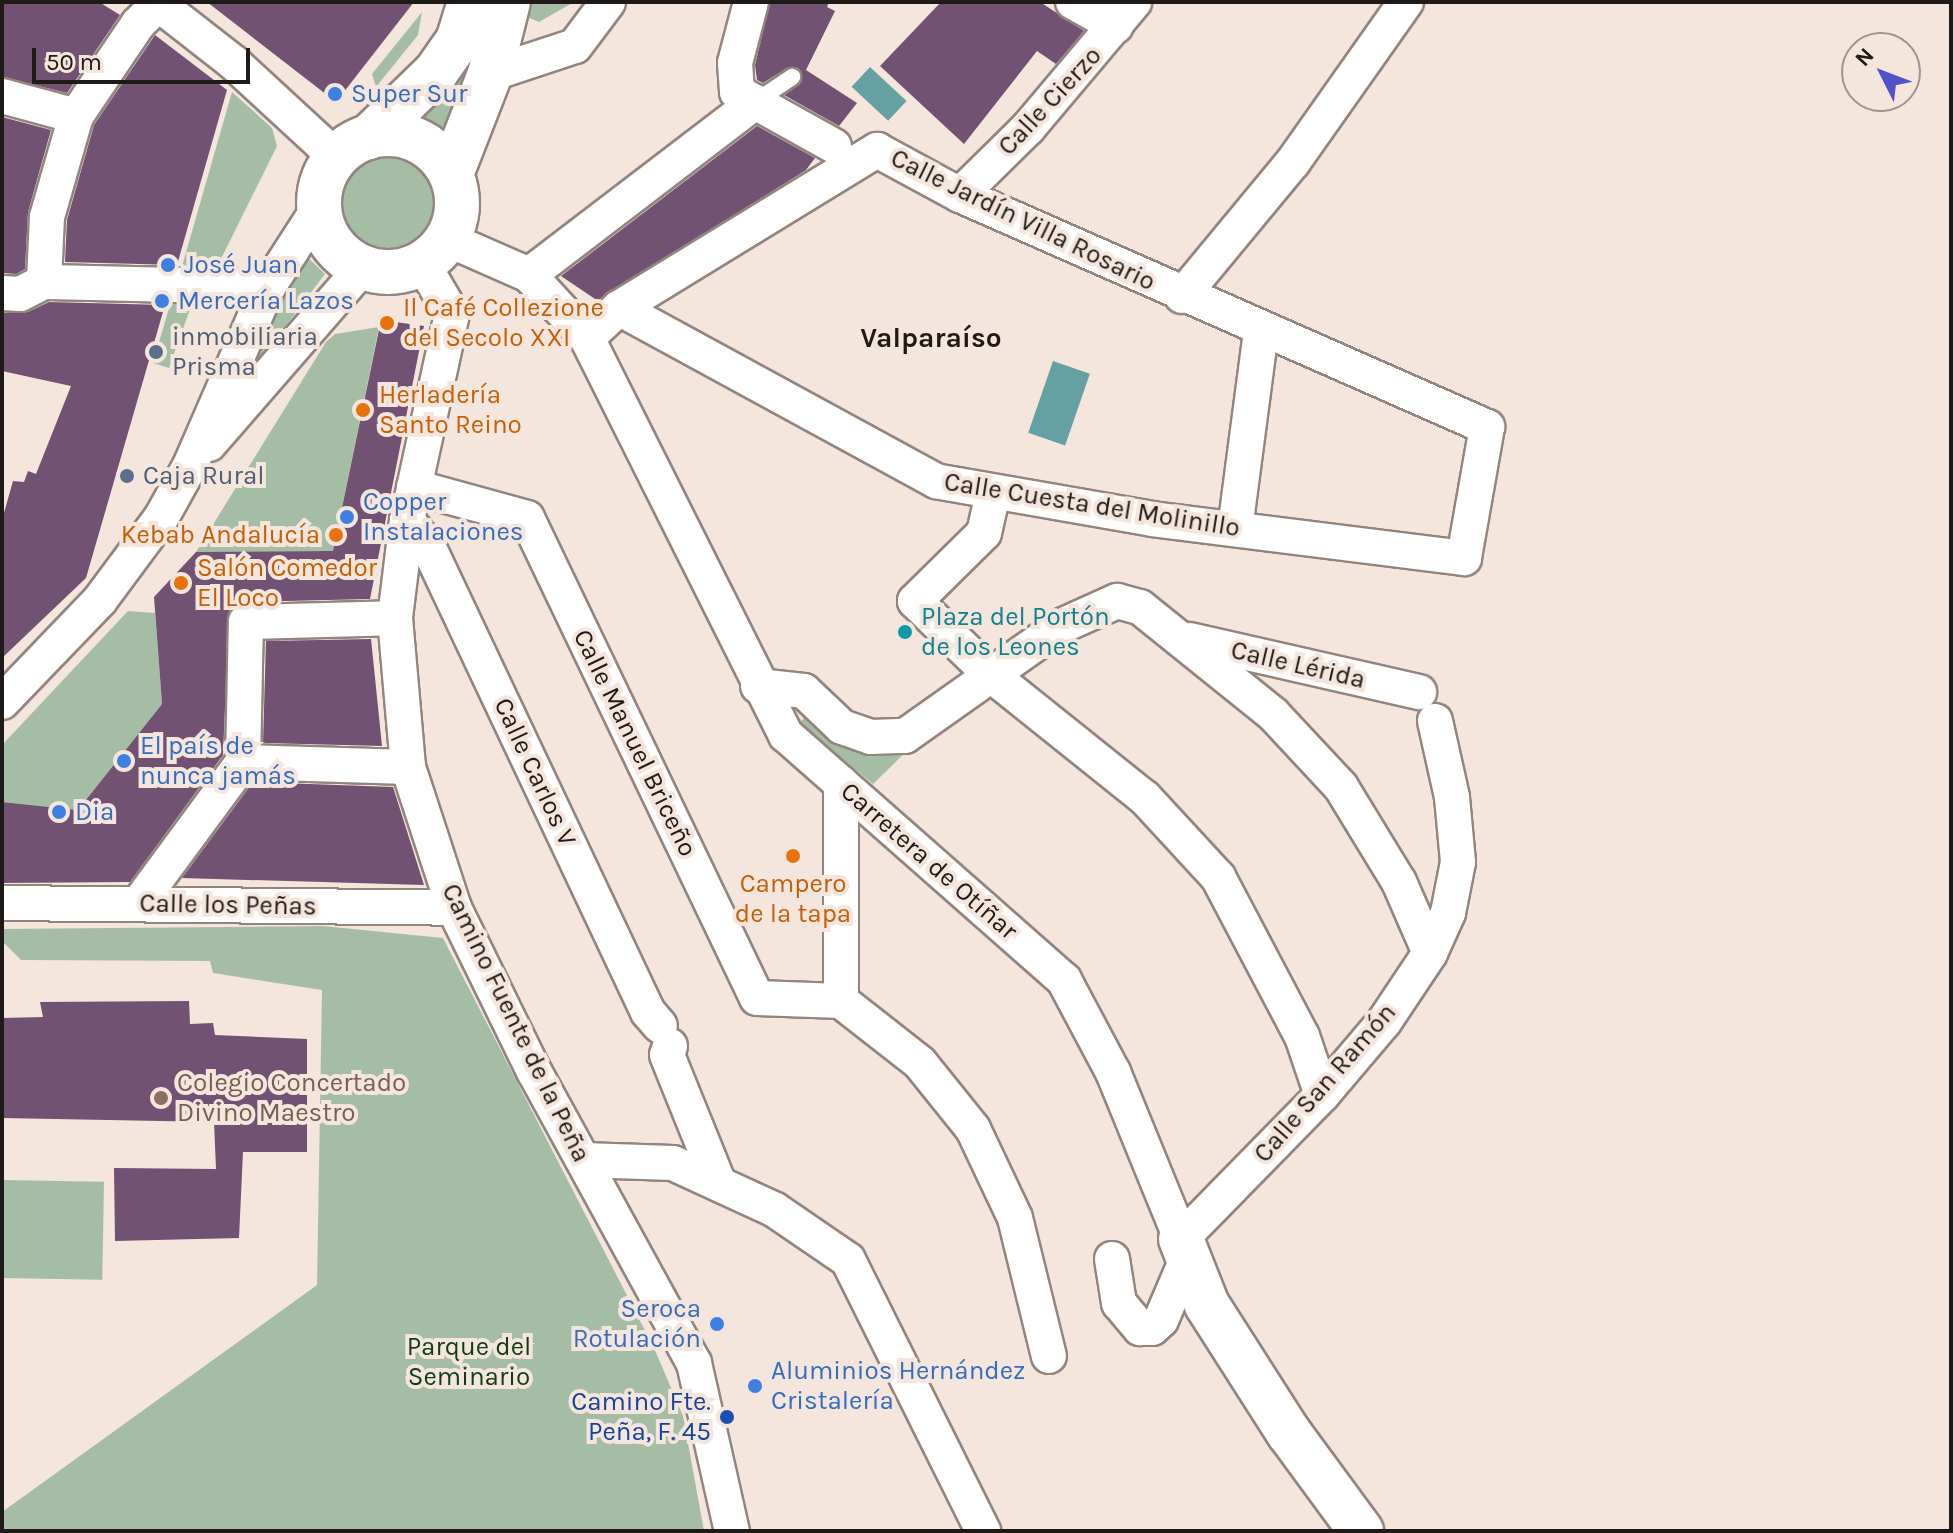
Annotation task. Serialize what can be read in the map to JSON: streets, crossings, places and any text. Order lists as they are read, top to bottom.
{
  "streets": {
    "main road": ["Carretera de Otíñar"],
    "street": [
      "Calle Cierzo",
      "Calle Jardín Villa Rosario",
      "Calle Cuesta del Molinillo",
      "Calle Lérida",
      "Calle Manuel Briceño",
      "Calle Carlos V",
      "Calle los Peñas",
      "Camino Fuente de la Peña",
      "Calle San Ramón"
    ]
  },
  "crossings": [
    ["Calle Cierzo", "Calle Jardín Villa Rosario"],
    ["Calle Jardín Villa Rosario", "Calle Cuesta del Molinillo"],
    ["Calle Jardín Villa Rosario", "Carretera de Otíñar"],
    ["Calle Lérida", "Calle San Ramón"],
    ["Calle Manuel Briceño", "Camino Fuente de la Peña"],
    ["Calle Carlos V", "Camino Fuente de la Peña"],
    ["Carretera de Otíñar", "Camino Fuente de la Peña"],
    ["Carretera de Otíñar", "Calle San Ramón"],
    ["Calle los Peñas", "Camino Fuente de la Peña"]
  ],
  "districts": ["Valparaíso"],
  "parks": ["Parque del Seminario"],
  "places": [
    "Super Sur",
    "José Juan",
    "Mercería Lazos",
    "Il Café Collezione del Secolo XXI",
    "inmobiliaria Prisma",
    "Herladería Santo Reino",
    "Caja Rural",
    "Copper Instalaciones",
    "Kebab Andalucía",
    "Salón Comedor El Loco",
    "Plaza del Portón de los Leones",
    "El país de nunca jamás",
    "Dia",
    "Campero de la tapa",
    "Colegio Concertado Divino Maestro",
    "Seroca Rotulación",
    "Aluminios Hernández Cristalería",
    "Camino Fte. Peña, F. 45"
  ],
  "scale_bar": "50 m",
  "north": "top left"
}
